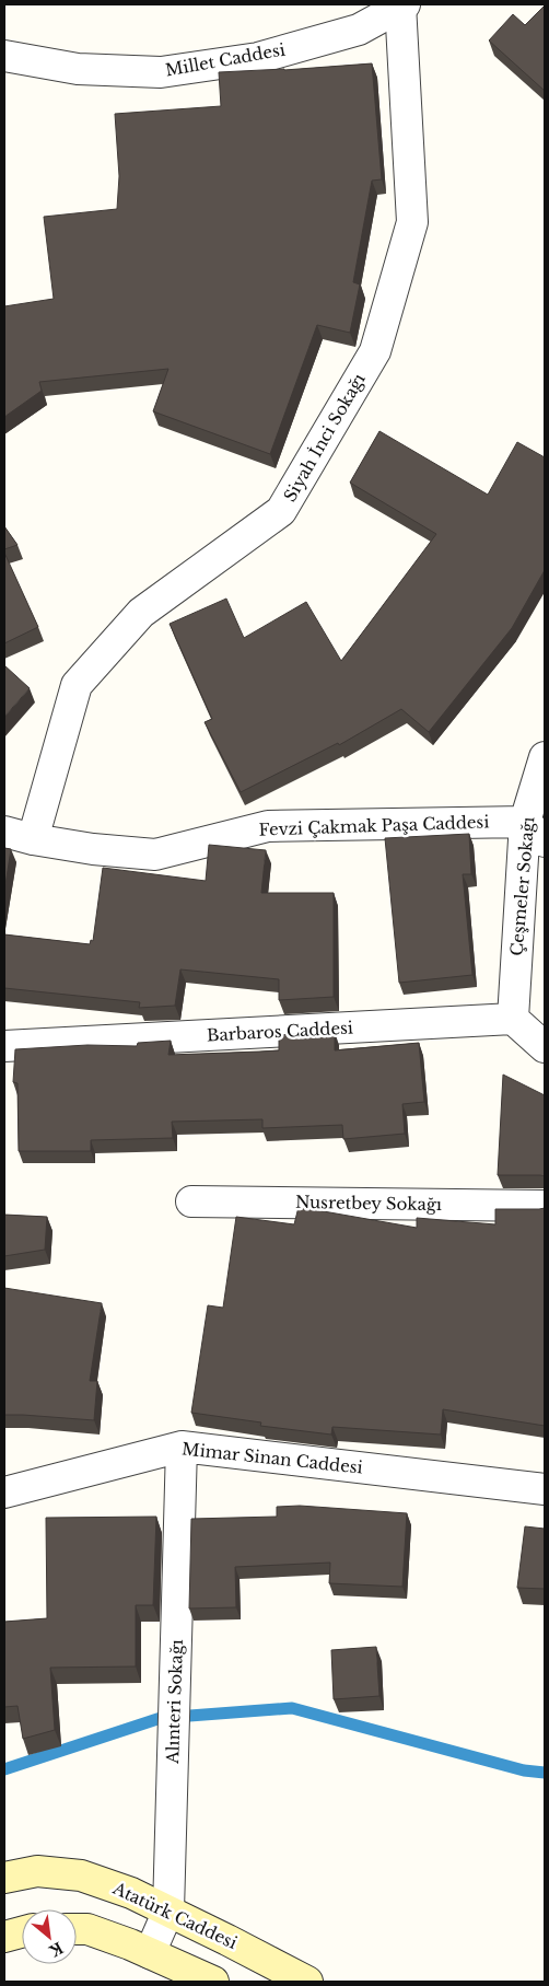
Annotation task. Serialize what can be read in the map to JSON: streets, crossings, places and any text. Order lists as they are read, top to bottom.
{
  "streets": {
    "main road": ["Atatürk Caddesi"],
    "street": [
      "Millet Caddesi",
      "Siyah İnci Sokağı",
      "Fevzi Çakmak Paşa Caddesi",
      "Çeşmeler Sokağı",
      "Barbaros Caddesi",
      "Nusretbey Sokağı",
      "Mimar Sinan Caddesi",
      "Alınteri Sokağı"
    ]
  },
  "crossings": [
    ["Millet Caddesi", "Siyah İnci Sokağı"],
    ["Siyah İnci Sokağı", "Fevzi Çakmak Paşa Caddesi"],
    ["Fevzi Çakmak Paşa Caddesi", "Çeşmeler Sokağı"],
    ["Çeşmeler Sokağı", "Barbaros Caddesi"],
    ["Mimar Sinan Caddesi", "Alınteri Sokağı"],
    ["Alınteri Sokağı", "Atatürk Caddesi"]
  ],
  "north": "bottom right"
}
